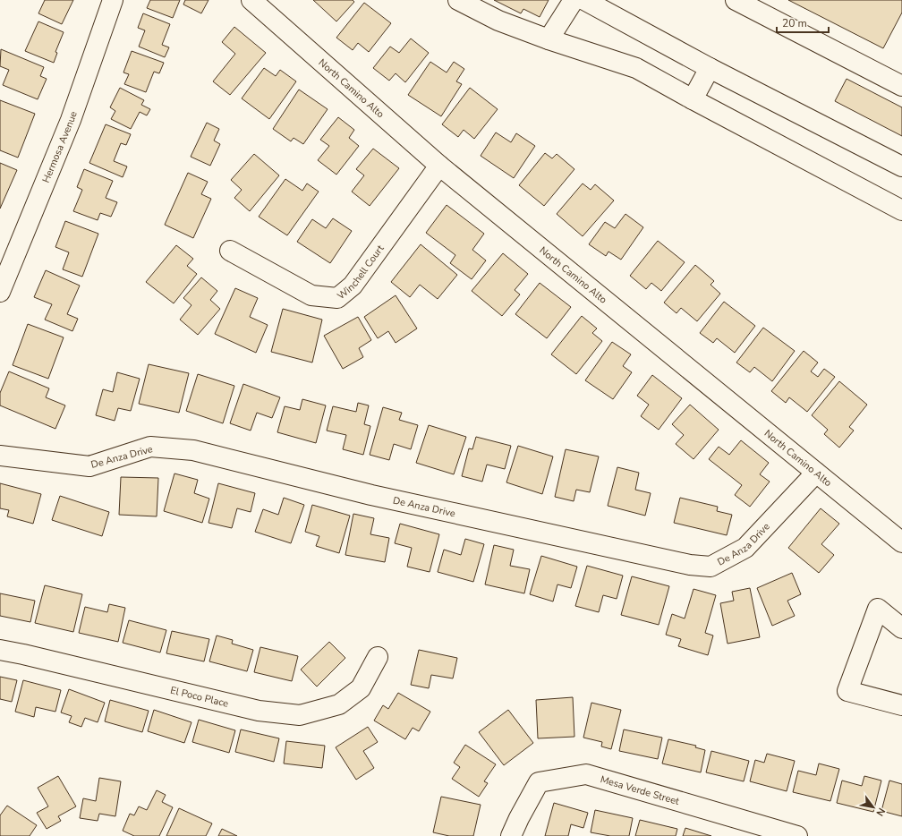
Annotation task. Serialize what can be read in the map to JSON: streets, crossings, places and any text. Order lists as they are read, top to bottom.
{
  "streets": {
    "street": [
      "North Camino Alto",
      "Hermosa Avenue",
      "Winchell Court",
      "De Anza Drive",
      "El Poco Place",
      "Mesa Verde Street"
    ]
  },
  "crossings": [
    ["North Camino Alto", "Winchell Court"],
    ["North Camino Alto", "De Anza Drive"]
  ],
  "scale_bar": "20 m",
  "north": "bottom right"
}
